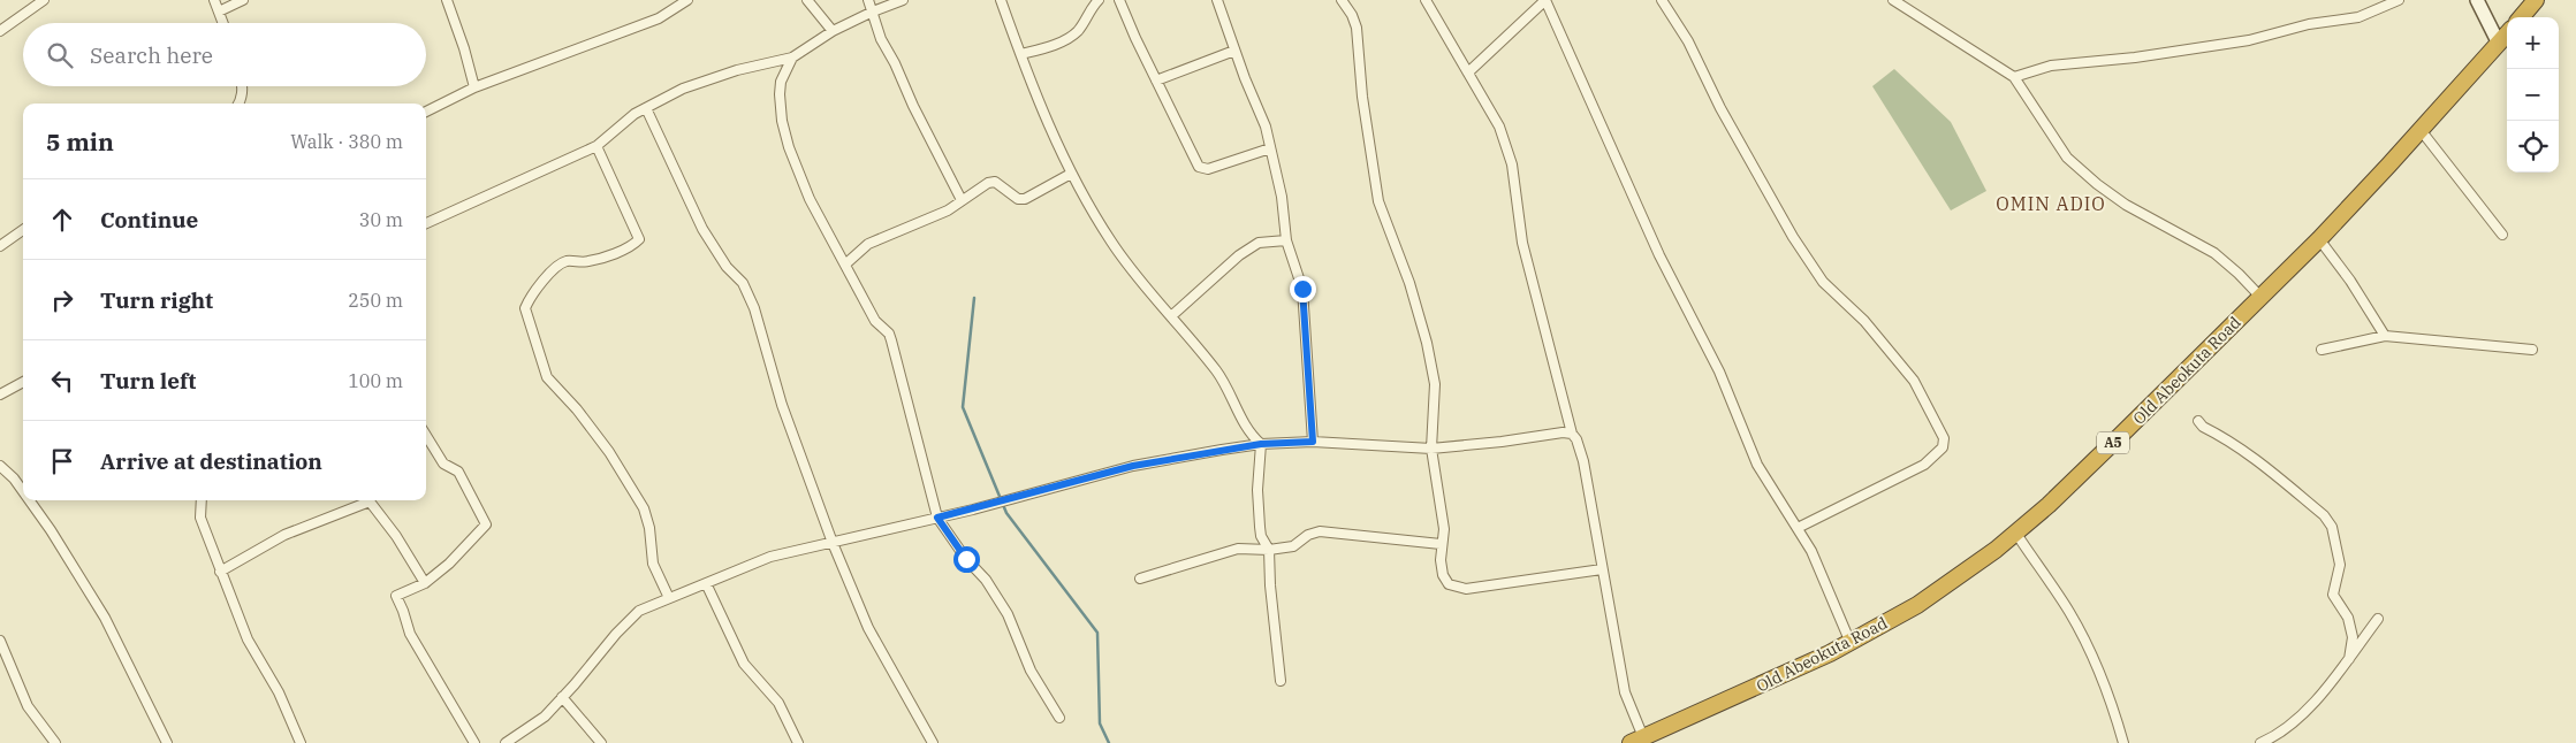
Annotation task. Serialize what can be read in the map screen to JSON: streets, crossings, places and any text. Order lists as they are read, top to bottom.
{
  "streets": {
    "highway": ["Old Abeokuta Road", "A5"]
  },
  "districts": ["OMIN ADIO"],
  "page": {
    "map_buttons": ["+", "−"],
    "search": "Search here",
    "heading": ["5 min", "Walk · 380 m"],
    "list": [
      ["Continue", "30 m"],
      ["Turn right", "250 m"],
      ["Turn left", "100 m"],
      "Arrive at destination"
    ]
  }
}
